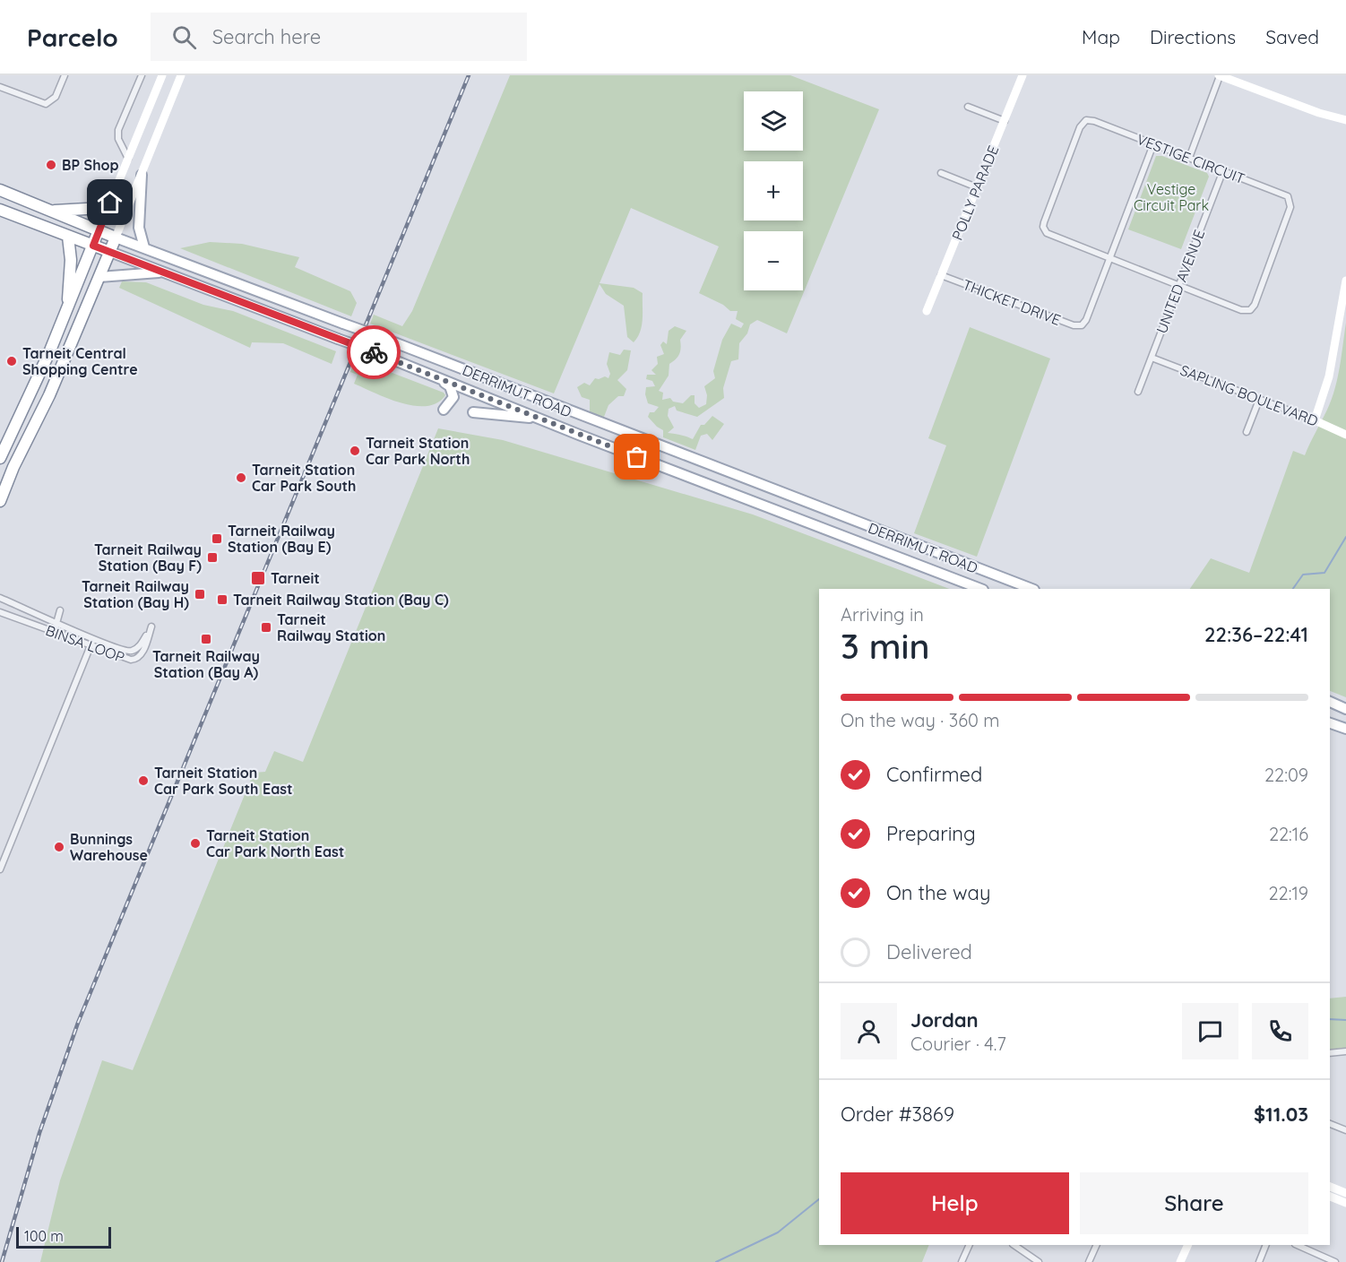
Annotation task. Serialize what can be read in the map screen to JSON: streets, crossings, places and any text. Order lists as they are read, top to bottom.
{
  "streets": {
    "highway": ["DERRIMUT ROAD"],
    "street": [
      "VESTIGE CIRCUIT",
      "POLLY PARADE",
      "UNITED AVENUE",
      "THICKET DRIVE",
      "SAPLING BOULEVARD",
      "BINSA LOOP"
    ]
  },
  "crossings": [
    ["VESTIGE CIRCUIT", "UNITED AVENUE"],
    ["VESTIGE CIRCUIT", "THICKET DRIVE"],
    ["POLLY PARADE", "THICKET DRIVE"],
    ["UNITED AVENUE", "SAPLING BOULEVARD"]
  ],
  "parks": ["Vestige Circuit Park"],
  "places": {
    "other": [
      "BP Shop",
      "Tarneit Central Shopping Centre",
      "Tarneit Station Car Park North",
      "Tarneit Station Car Park South",
      "Tarneit Station Car Park South East",
      "Tarneit Station Car Park North East",
      "Bunnings Warehouse"
    ],
    "transit": [
      "Tarneit Railway Station (Bay E)",
      "Tarneit Railway Station (Bay F)",
      "Tarneit",
      "Tarneit Railway Station (Bay H)",
      "Tarneit Railway Station (Bay C)",
      "Tarneit Railway Station",
      "Tarneit Railway Station (Bay A)"
    ]
  },
  "scale_bar": "100 m",
  "page": {
    "header": "Parcelo",
    "search": "Search here",
    "nav": ["Map", "Directions", "Saved"],
    "map_buttons": ["+", "−"],
    "heading": ["3 min", "Arriving in", "22:36–22:41"],
    "panel": [
      "Jordan",
      "Courier · 4.7",
      "Order #3869",
      "$11.03"
    ],
    "bar": "On the way · 360 m",
    "list": [
      ["Confirmed", "22:09"],
      ["Preparing", "22:16"],
      ["On the way", "22:19"],
      "Delivered"
    ],
    "buttons": ["Help", "Share"],
    "scale": "100 m"
  }
}
